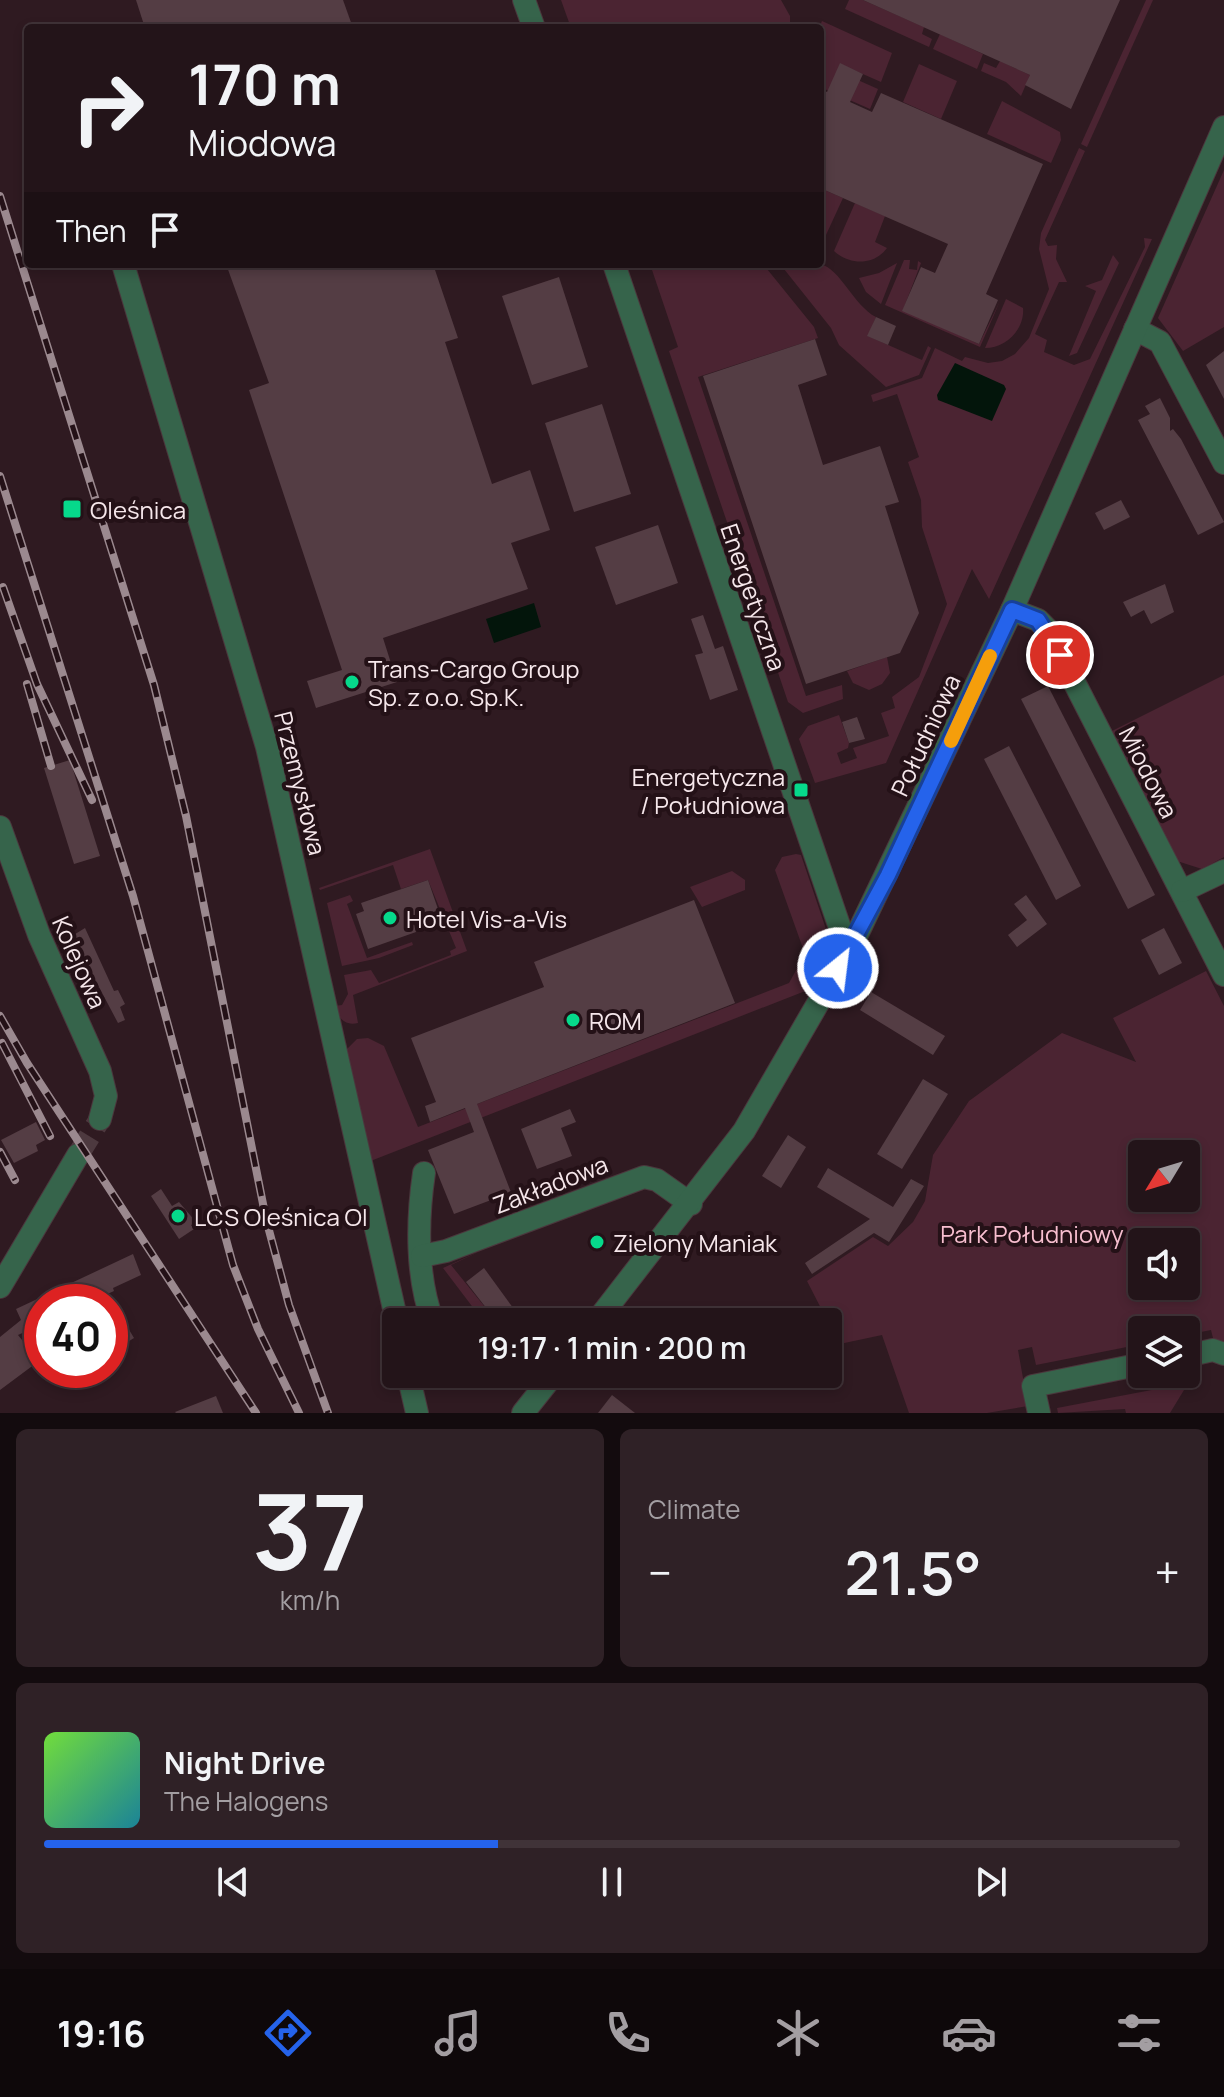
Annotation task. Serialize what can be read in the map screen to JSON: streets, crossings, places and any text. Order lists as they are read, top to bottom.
{
  "streets": {
    "street": [
      "Energetyczna",
      "Południowa",
      "Miodowa",
      "Przemysłowa",
      "Kolejowa",
      "Zakładowa"
    ]
  },
  "crossings": [
    ["Energetyczna", "Południowa"],
    ["Południowa", "Miodowa"],
    ["Południowa", "Zakładowa"]
  ],
  "parks": ["Park Południowy"],
  "places": {
    "transit": ["Oleśnica", "Energetyczna / Południowa"],
    "other": [
      "Trans-Cargo Group Sp. z o.o. Sp.K.",
      "Hotel Vis-a-Vis",
      "ROM",
      "LCS Oleśnica Ol",
      "Zielony Maniak"
    ]
  },
  "north": "bottom left",
  "page": {
    "turn": ["170 m", "Miodowa"],
    "then": "Then",
    "limit": "40",
    "trip": "19:17 · 1 min · 200 m",
    "tile": [
      ["37", "km/h"],
      "Climate"
    ],
    "heat": ["−", "21.5°", "+"],
    "song": ["Night Drive", "The Halogens"],
    "tabs": "19:16"
  }
}
